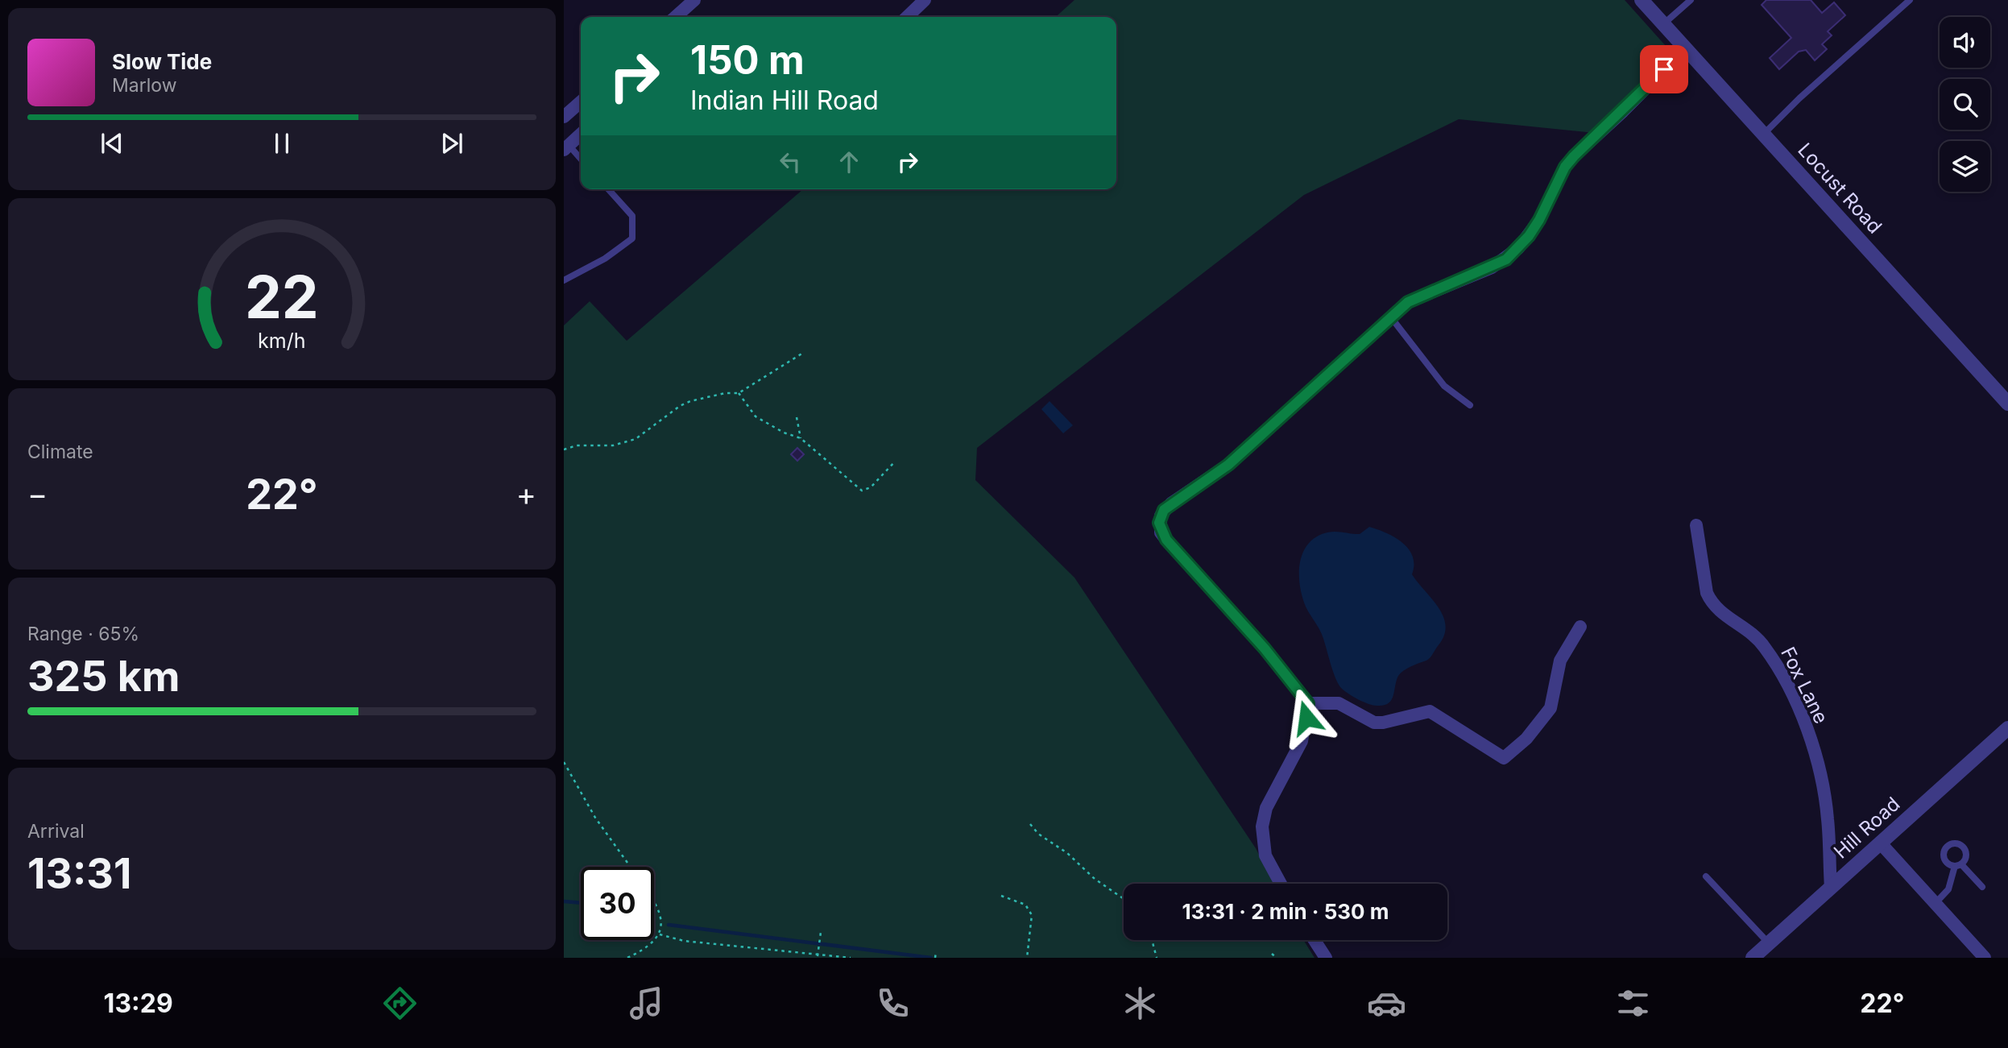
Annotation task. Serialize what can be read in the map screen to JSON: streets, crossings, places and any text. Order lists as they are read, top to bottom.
{
  "streets": {
    "street": ["Locust Road", "Fox Lane", "Hill Road"]
  },
  "crossings": [
    ["Fox Lane", "Hill Road"]
  ],
  "page": {
    "turn": ["150 m", "Indian Hill Road"],
    "song": ["Slow Tide", "Marlow"],
    "tile": [
      "Climate",
      ["Range · 65%", "325 km"],
      ["Arrival", "13:31"]
    ],
    "heat": ["−", "22°", "+"],
    "limit": "30",
    "trip": "13:31 · 2 min · 530 m",
    "tabs": ["13:29", "22°"],
    "gauge": ["22", "km/h"]
  }
}
